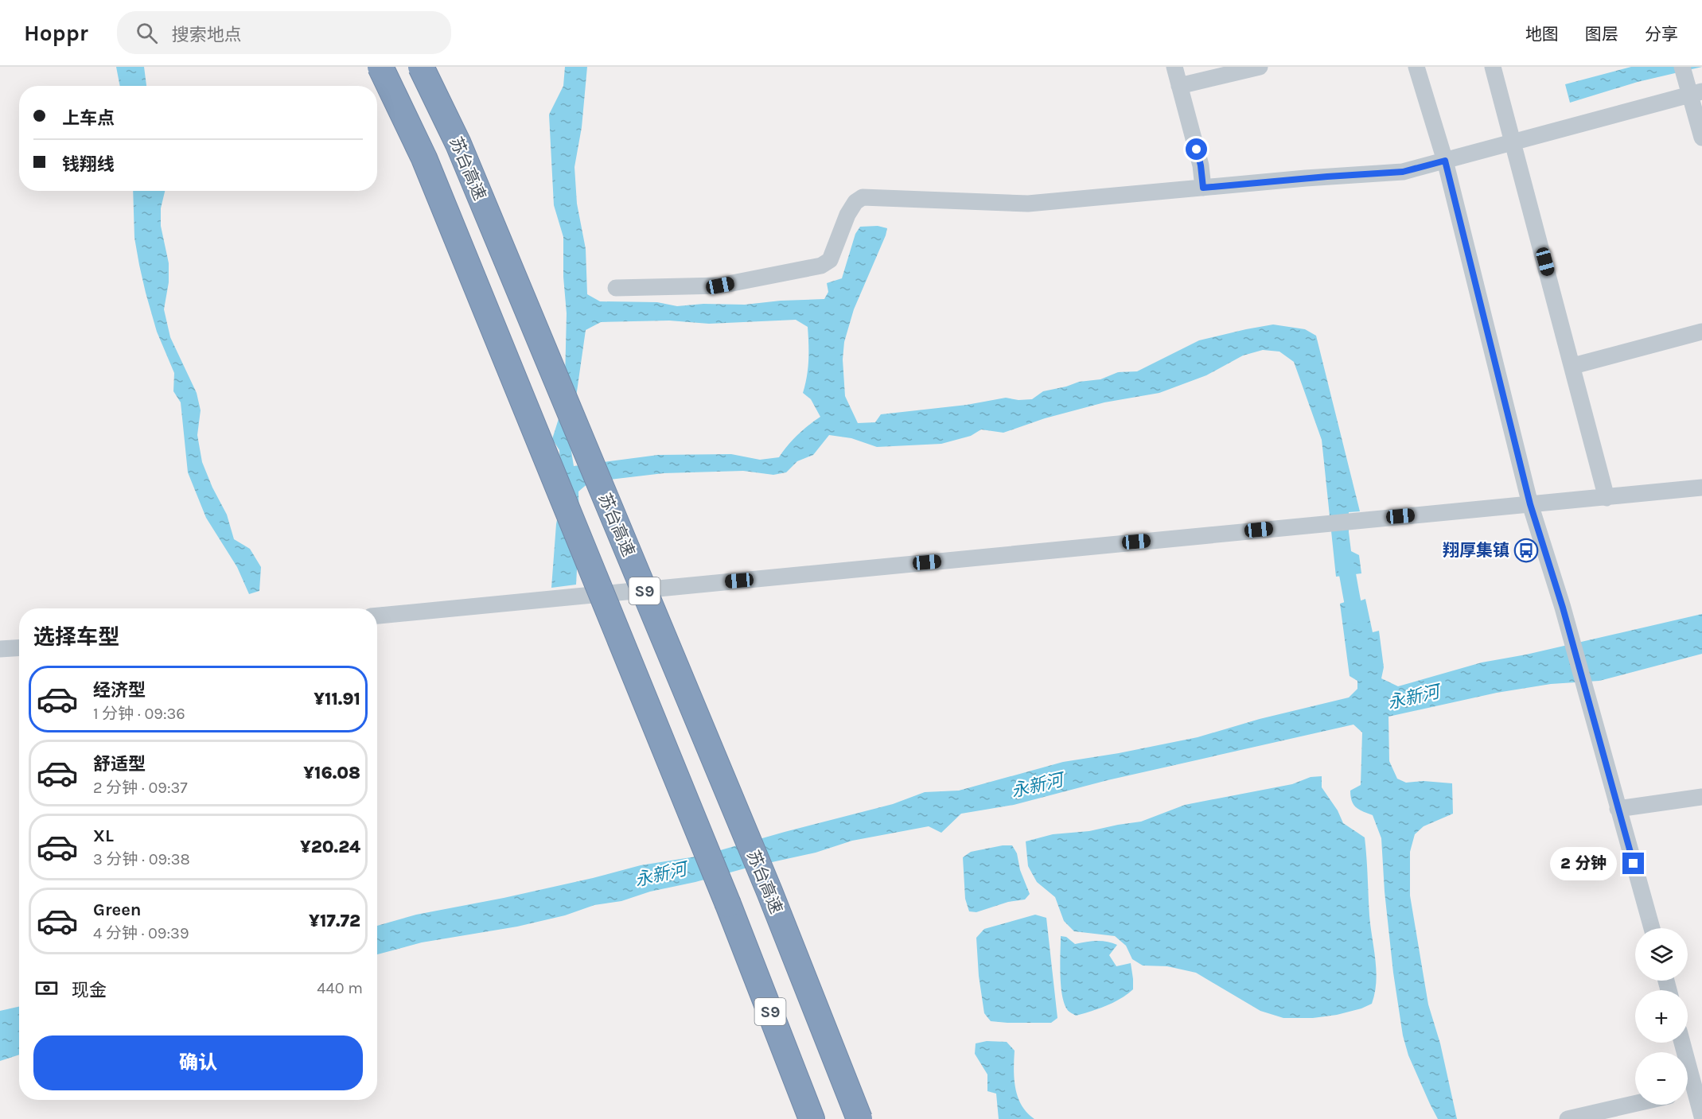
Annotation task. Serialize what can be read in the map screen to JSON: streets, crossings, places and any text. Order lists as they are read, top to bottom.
{
  "streets": {
    "highway": ["苏台高速", "S9"]
  },
  "water": ["永新河"],
  "places": {
    "bus stop": ["翔厚集镇"]
  },
  "page": {
    "header": "Hoppr",
    "search": "搜索地点",
    "nav": ["地图", "图层", "分享"],
    "banner": ["上车点", "钱翔线"],
    "heading": "选择车型",
    "list": [
      {
        "name": "经济型",
        "note": "1 分钟 · 09:36",
        "value": "¥11.91"
      },
      {
        "name": "舒适型",
        "note": "2 分钟 · 09:37",
        "value": "¥16.08"
      },
      {
        "name": "XL",
        "note": "3 分钟 · 09:38",
        "value": "¥20.24"
      },
      {
        "name": "Green",
        "note": "4 分钟 · 09:39",
        "value": "¥17.72"
      }
    ],
    "bubble": "2 分钟",
    "map_buttons": ["+", "−"],
    "pay": ["现金", "440 m"],
    "buttons": "确认"
  }
}
